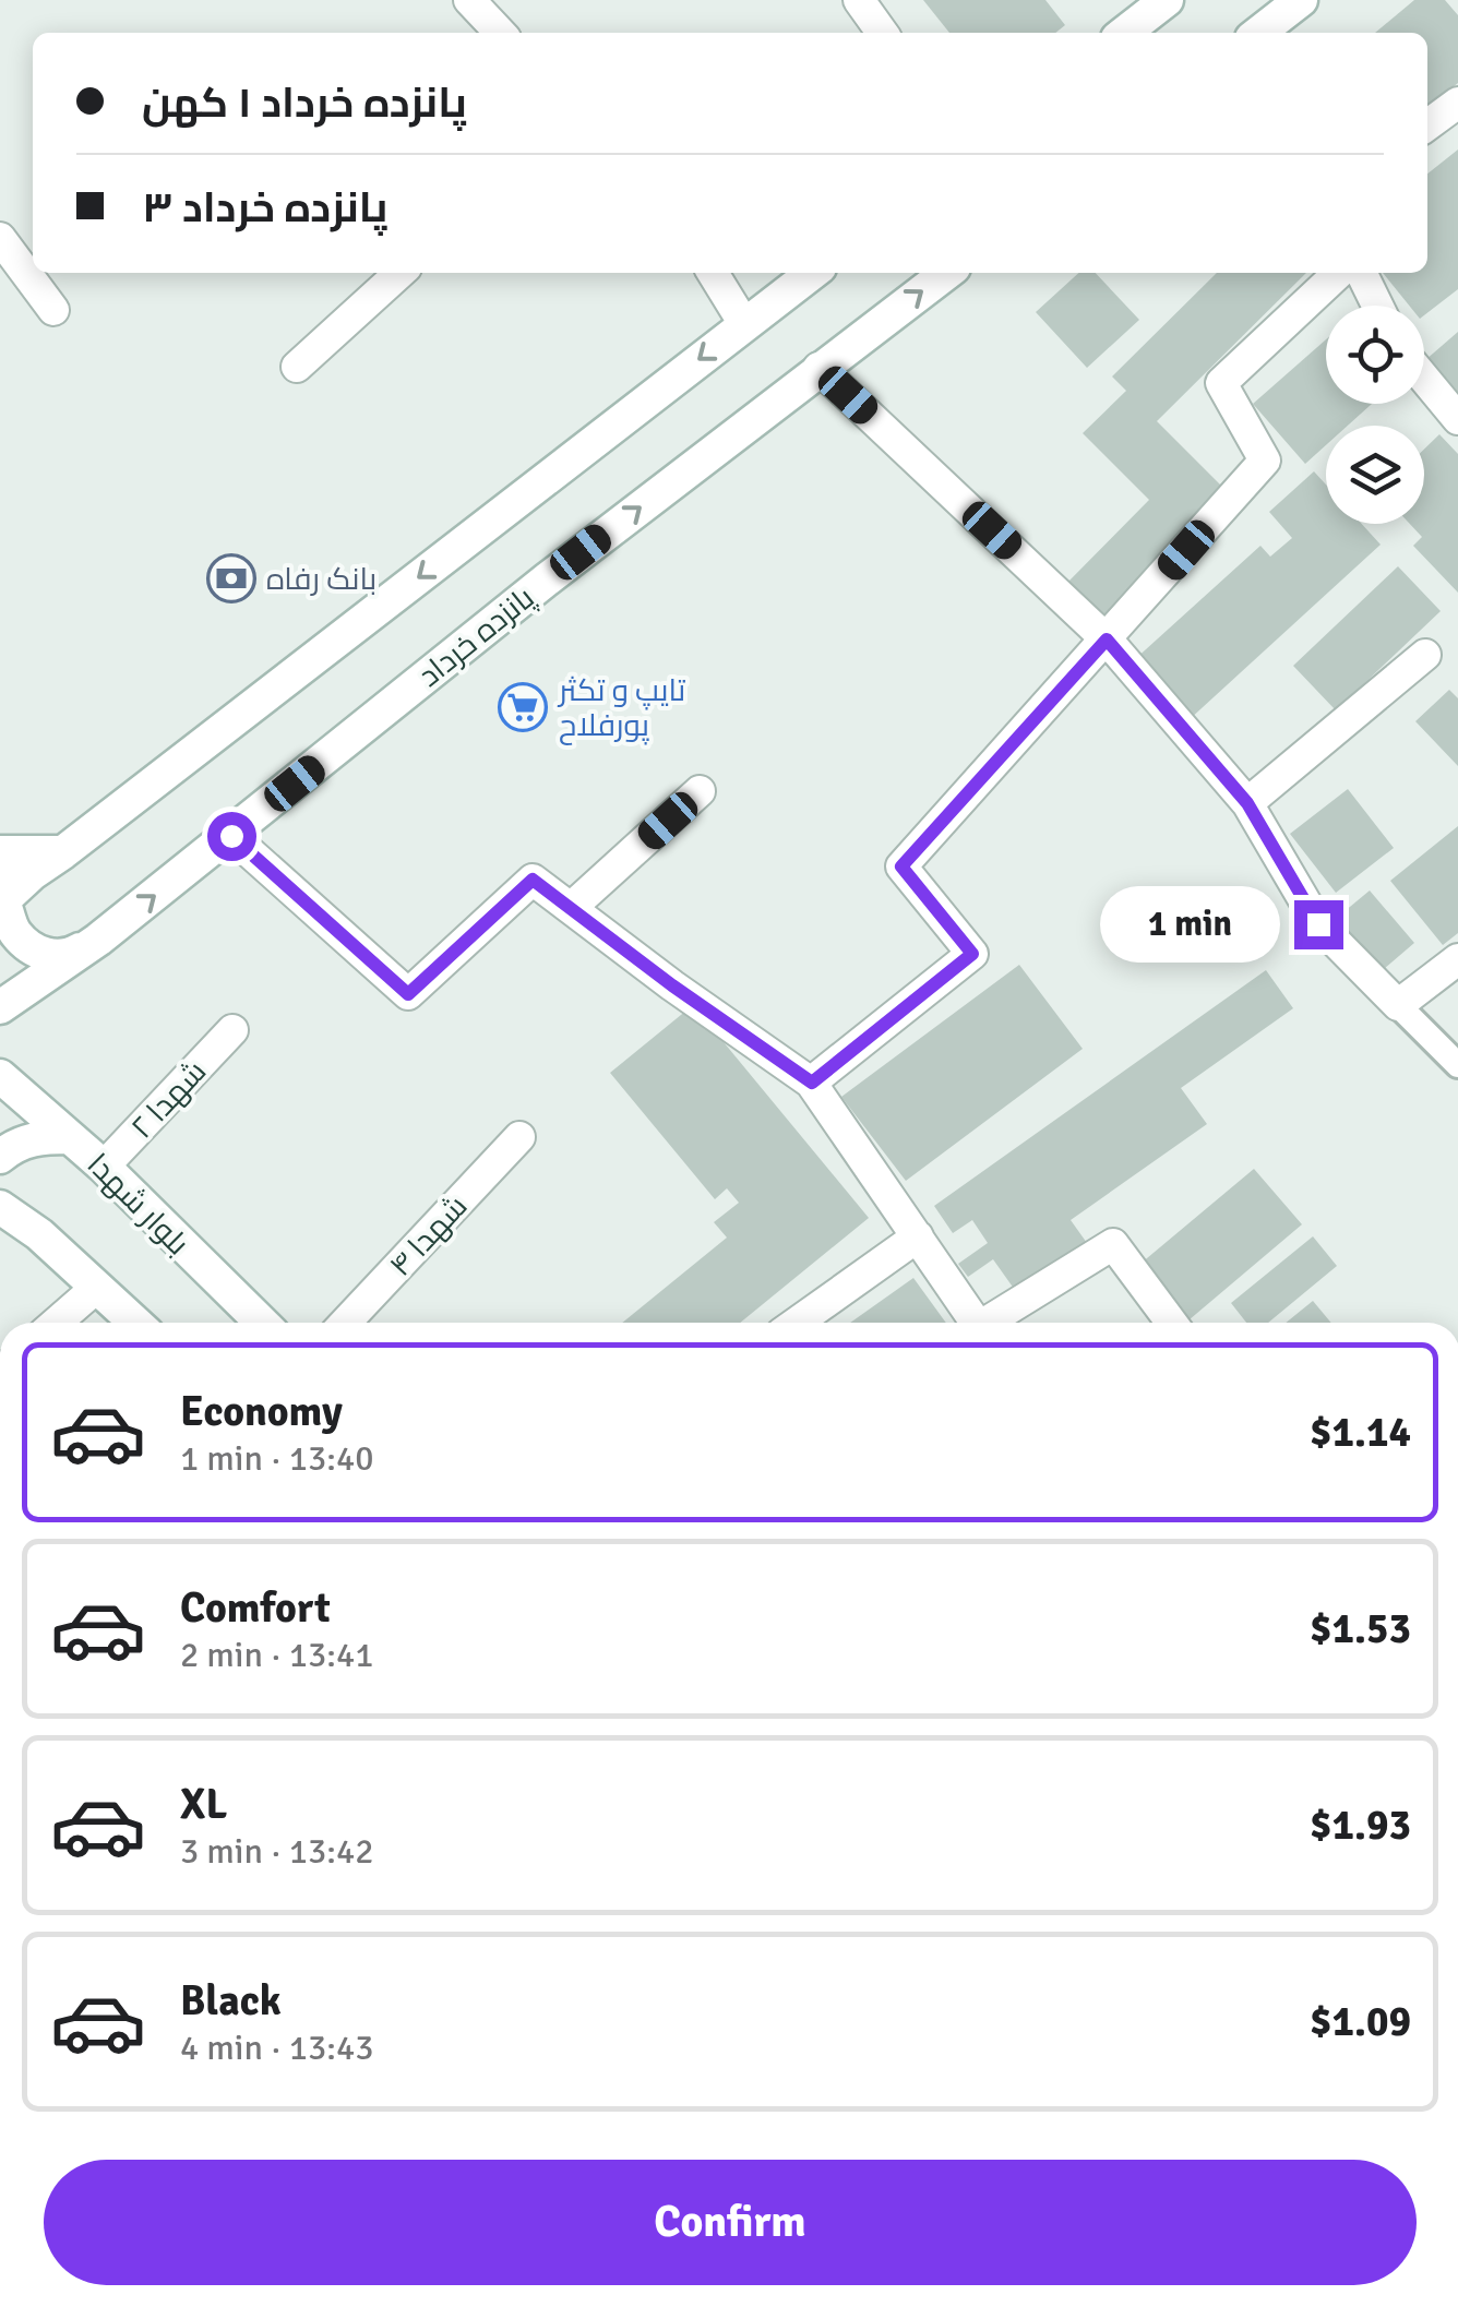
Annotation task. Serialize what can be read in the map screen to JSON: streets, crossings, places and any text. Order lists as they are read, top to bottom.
{
  "streets": {
    "main road": ["پانزده خرداد", "بلوار شهدا"],
    "street": ["شهدا ۲", "شهدا ۴"]
  },
  "crossings": [
    ["شهدا ۲", "بلوار شهدا"]
  ],
  "places": {
    "bank": ["بانک رفاه"],
    "supermarket": ["تایپ و تکثر پورفلاح"]
  },
  "page": {
    "banner": ["پانزده خرداد ۱ کهن", "پانزده خرداد ۳"],
    "bubble": "1 min",
    "list": [
      {
        "name": "Economy",
        "note": "1 min · 13:40",
        "value": "$1.14"
      },
      {
        "name": "Comfort",
        "note": "2 min · 13:41",
        "value": "$1.53"
      },
      {
        "name": "XL",
        "note": "3 min · 13:42",
        "value": "$1.93"
      },
      {
        "name": "Black",
        "note": "4 min · 13:43",
        "value": "$1.09"
      }
    ],
    "buttons": "Confirm"
  }
}
